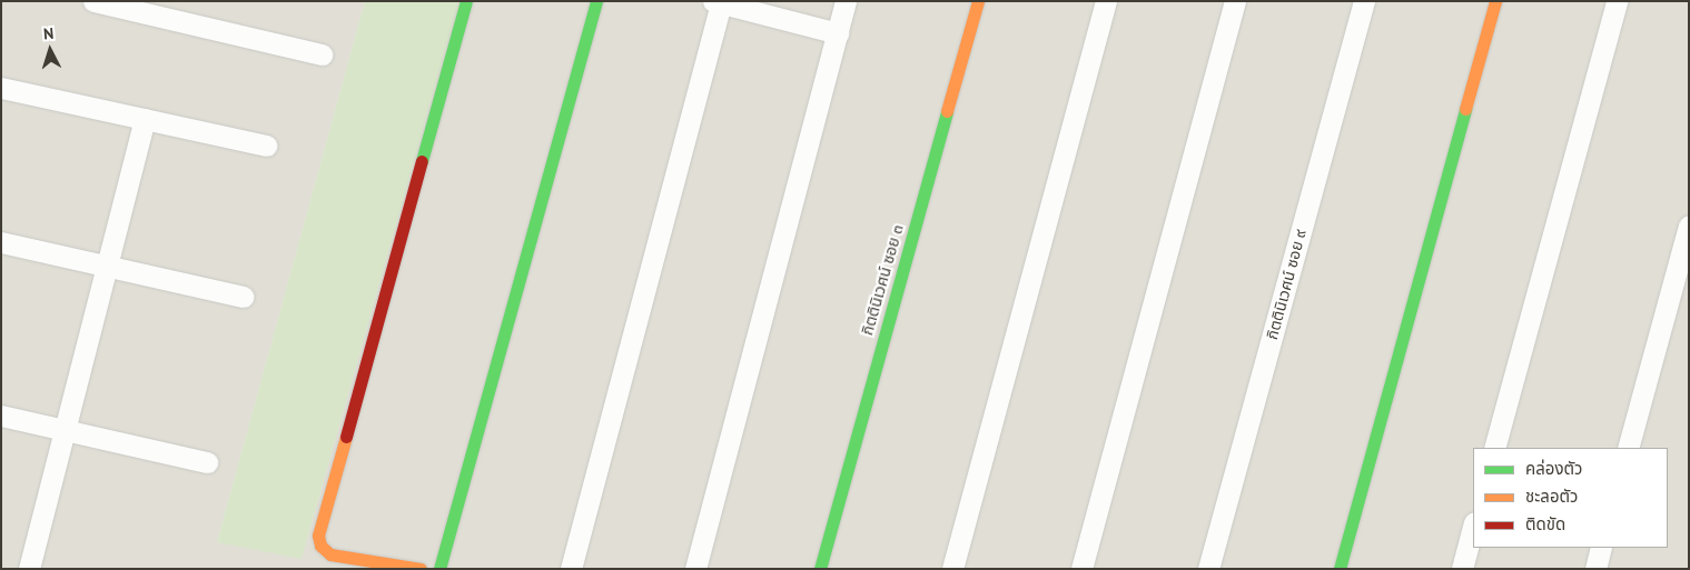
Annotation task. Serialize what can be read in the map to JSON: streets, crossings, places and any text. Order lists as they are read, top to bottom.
{
  "streets": {
    "street": ["กิตตินิเวศน์ ซอย ๓", "กิตตินิเวศน์ ซอย ๙"]
  },
  "legend": ["คล่องตัว", "ชะลอตัว", "ติดขัด"],
  "north": "top"
}
